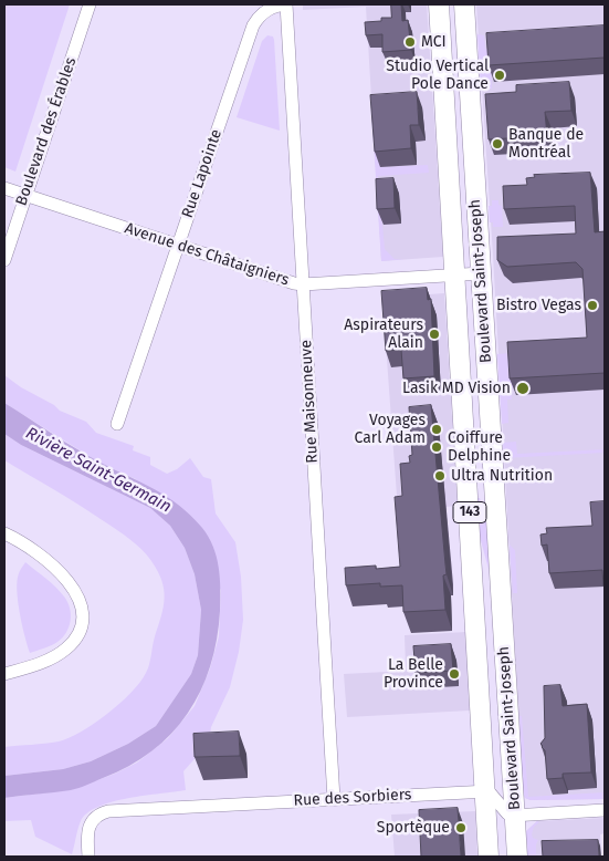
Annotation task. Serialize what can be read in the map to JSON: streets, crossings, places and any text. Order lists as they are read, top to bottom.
{
  "streets": {
    "main road": ["Boulevard Saint-Joseph", "143"],
    "street": [
      "Boulevard des Érables",
      "Rue Lapointe",
      "Avenue des Châtaigniers",
      "Rue Maisonneuve",
      "Rue des Sorbiers"
    ]
  },
  "crossings": [
    ["Boulevard des Érables", "Avenue des Châtaigniers"],
    ["Rue Lapointe", "Avenue des Châtaigniers"],
    ["Rue Lapointe", "Rue Maisonneuve"],
    ["Avenue des Châtaigniers", "Boulevard Saint-Joseph"],
    ["Avenue des Châtaigniers", "Rue Maisonneuve"],
    ["Boulevard Saint-Joseph", "Rue des Sorbiers"],
    ["Rue Maisonneuve", "Rue des Sorbiers"]
  ],
  "water": ["Rivière Saint-Germain"],
  "places": [
    "MCI",
    "Studio Vertical Pole Dance",
    "Banque de Montréal",
    "Bistro Vegas",
    "Aspirateurs Alain",
    "Lasik MD Vision",
    "Voyages Carl Adam",
    "Coiffure Delphine",
    "Ultra Nutrition",
    "La Belle Province",
    "Sportèque"
  ]
}
